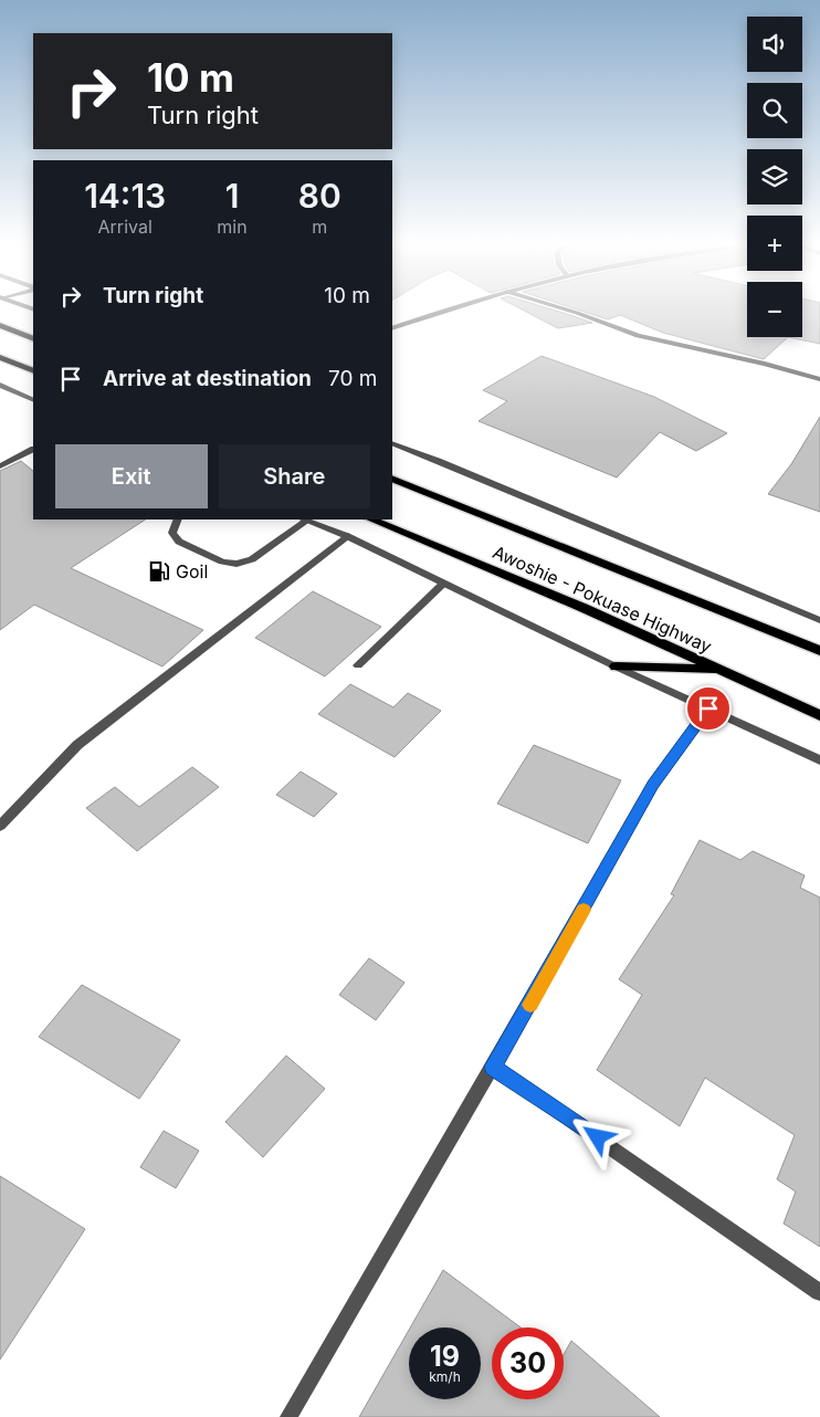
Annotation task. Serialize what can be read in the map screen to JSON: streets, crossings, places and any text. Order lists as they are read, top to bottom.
{
  "streets": {
    "main road": ["Awoshie - Pokuase Highway"]
  },
  "places": {
    "fuel station": ["Goil"]
  },
  "page": {
    "map_buttons": ["+", "−"],
    "turn": ["10 m", "Turn right"],
    "eta": [
      "14:13",
      "Arrival",
      "1",
      "min",
      "80",
      "m"
    ],
    "list": [
      {
        "name": "Turn right",
        "value": "10 m"
      },
      {
        "name": "Arrive at destination",
        "value": "70 m"
      }
    ],
    "buttons": ["Exit", "Share"],
    "speed": "19 km/h",
    "limit": "30"
  }
}
